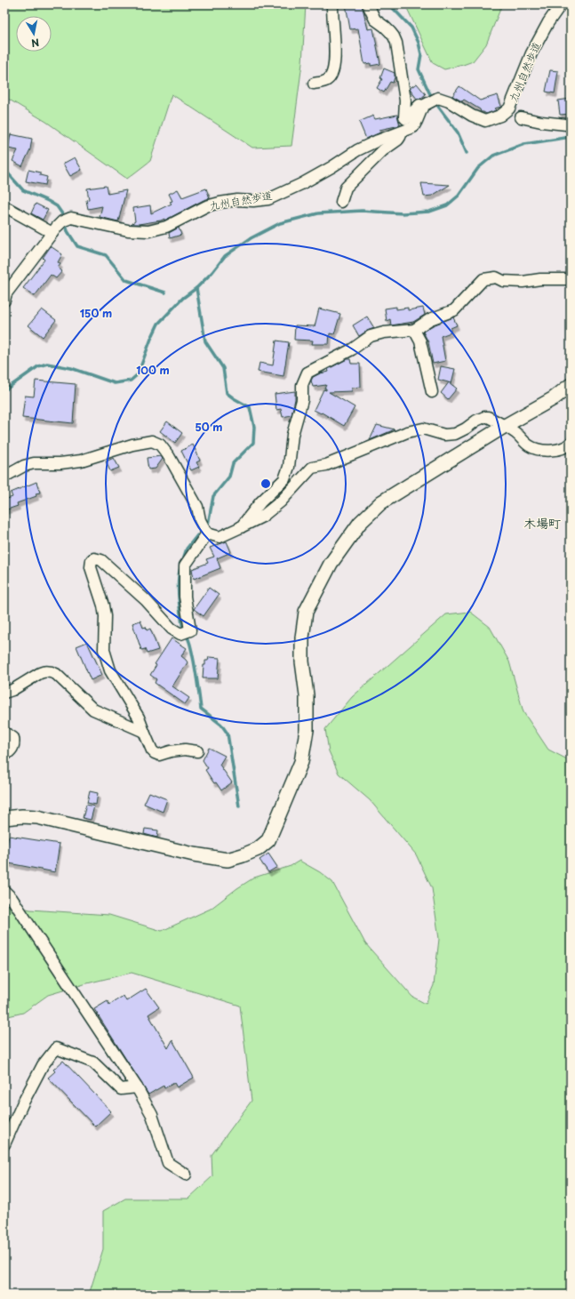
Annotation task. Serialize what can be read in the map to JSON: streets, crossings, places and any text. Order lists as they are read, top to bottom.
{
  "streets": {
    "street": ["九州自然歩道"]
  },
  "districts": ["木場町"],
  "north": "bottom",
  "rings": ["150 m", "100 m", "50 m"]
}
